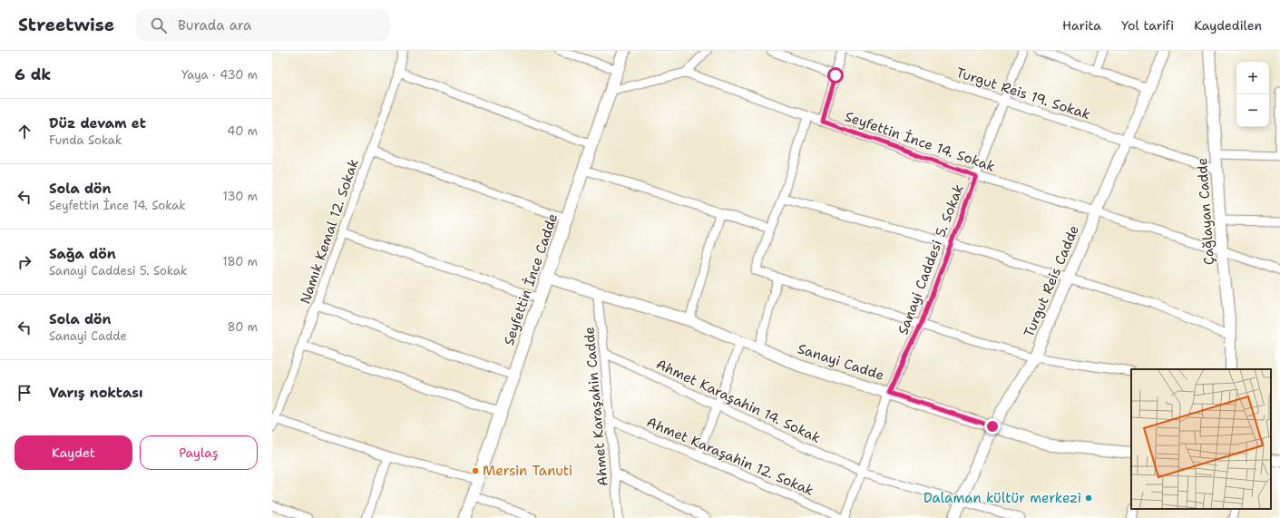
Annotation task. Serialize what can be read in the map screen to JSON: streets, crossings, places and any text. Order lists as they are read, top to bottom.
{
  "streets": {
    "main road": ["Seyfettin İnce Cadde"],
    "street": [
      "Turgut Reis 19. Sokak",
      "Seyfettin İnce 14. Sokak",
      "Çağlayan Cadde",
      "Namık Kemal 12. Sokak",
      "Sanayi Caddesi 5. Sokak",
      "Turgut Reis Cadde",
      "Sanayi Cadde",
      "Ahmet Karaşahin 14. Sokak",
      "Ahmet Karaşahin Cadde",
      "Ahmet Karaşahin 12. Sokak"
    ]
  },
  "crossings": [
    ["Turgut Reis 19. Sokak", "Çağlayan Cadde"],
    ["Turgut Reis 19. Sokak", "Sanayi Caddesi 5. Sokak"],
    ["Turgut Reis 19. Sokak", "Turgut Reis Cadde"],
    ["Seyfettin İnce 14. Sokak", "Çağlayan Cadde"],
    ["Seyfettin İnce 14. Sokak", "Sanayi Caddesi 5. Sokak"],
    ["Seyfettin İnce 14. Sokak", "Turgut Reis Cadde"],
    ["Sanayi Caddesi 5. Sokak", "Sanayi Cadde"],
    ["Sanayi Caddesi 5. Sokak", "Ahmet Karaşahin 14. Sokak"],
    ["Seyfettin İnce Cadde", "Sanayi Cadde"],
    ["Turgut Reis Cadde", "Sanayi Cadde"],
    ["Turgut Reis Cadde", "Ahmet Karaşahin 14. Sokak"],
    ["Sanayi Cadde", "Ahmet Karaşahin Cadde"],
    ["Ahmet Karaşahin 14. Sokak", "Ahmet Karaşahin Cadde"],
    ["Ahmet Karaşahin Cadde", "Ahmet Karaşahin 12. Sokak"]
  ],
  "places": ["Mersin Tanuti", "Dalaman kültür merkezi"],
  "page": {
    "header": "Streetwise",
    "search": "Burada ara",
    "nav": ["Harita", "Yol tarifi", "Kaydedilen"],
    "heading": ["6 dk", "Yaya · 430 m"],
    "map_buttons": ["+", "−"],
    "list": [
      ["Düz devam et", "Funda Sokak", "40 m"],
      ["Sola dön", "Seyfettin İnce 14. Sokak", "130 m"],
      ["Sağa dön", "Sanayi Caddesi 5. Sokak", "180 m"],
      ["Sola dön", "Sanayi Cadde", "80 m"],
      "Varış noktası"
    ],
    "buttons": ["Kaydet", "Paylaş"]
  }
}
